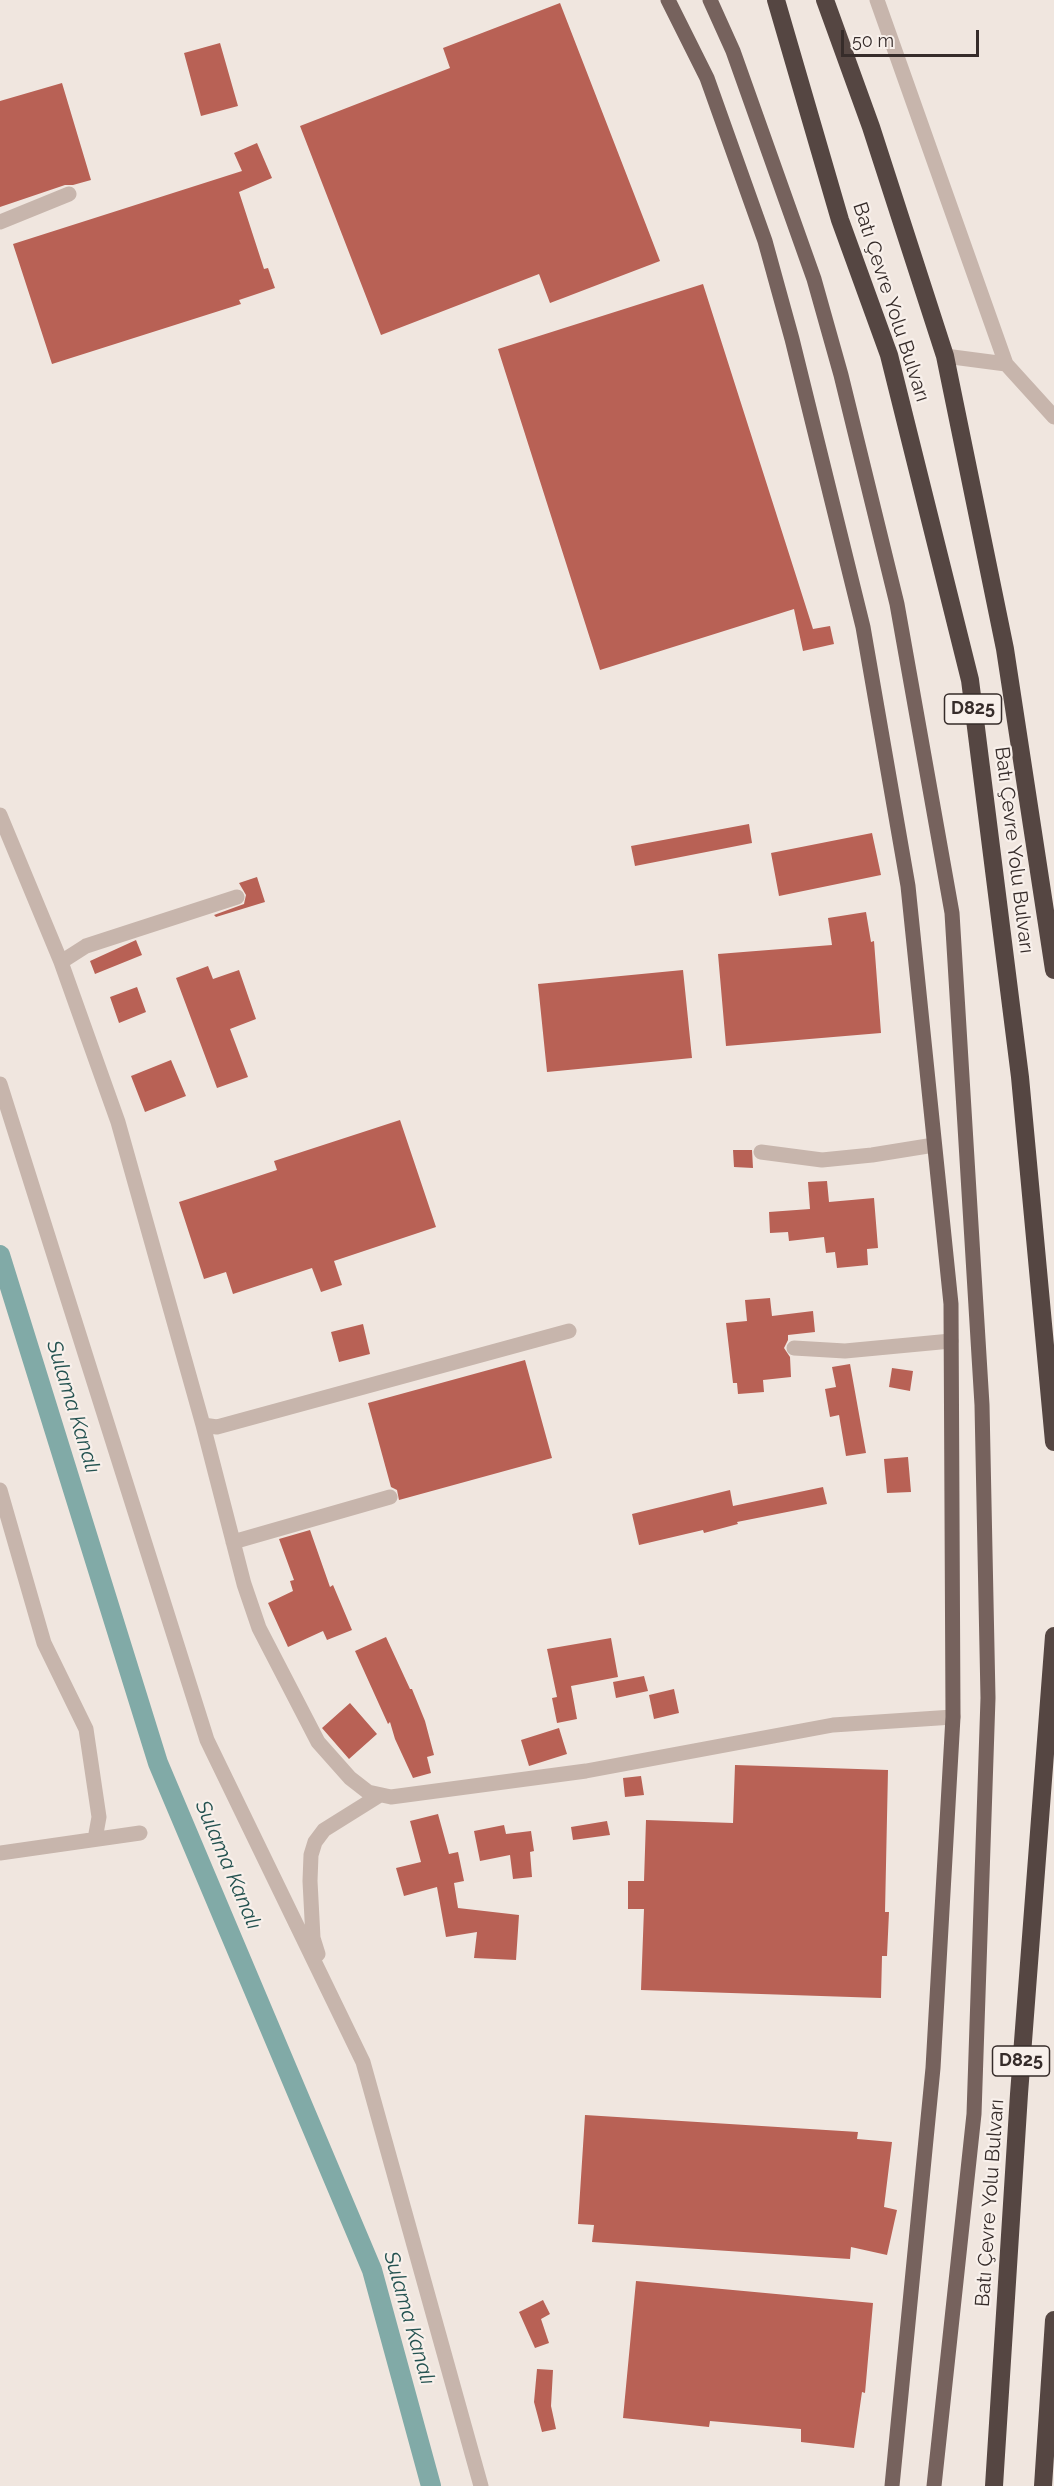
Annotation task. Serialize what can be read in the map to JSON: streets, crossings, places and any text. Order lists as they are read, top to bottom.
{
  "streets": {
    "highway": ["Batı Çevre Yolu Bulvarı", "D825"]
  },
  "water": ["Sulama Kanalı"],
  "scale_bar": "50 m"
}
